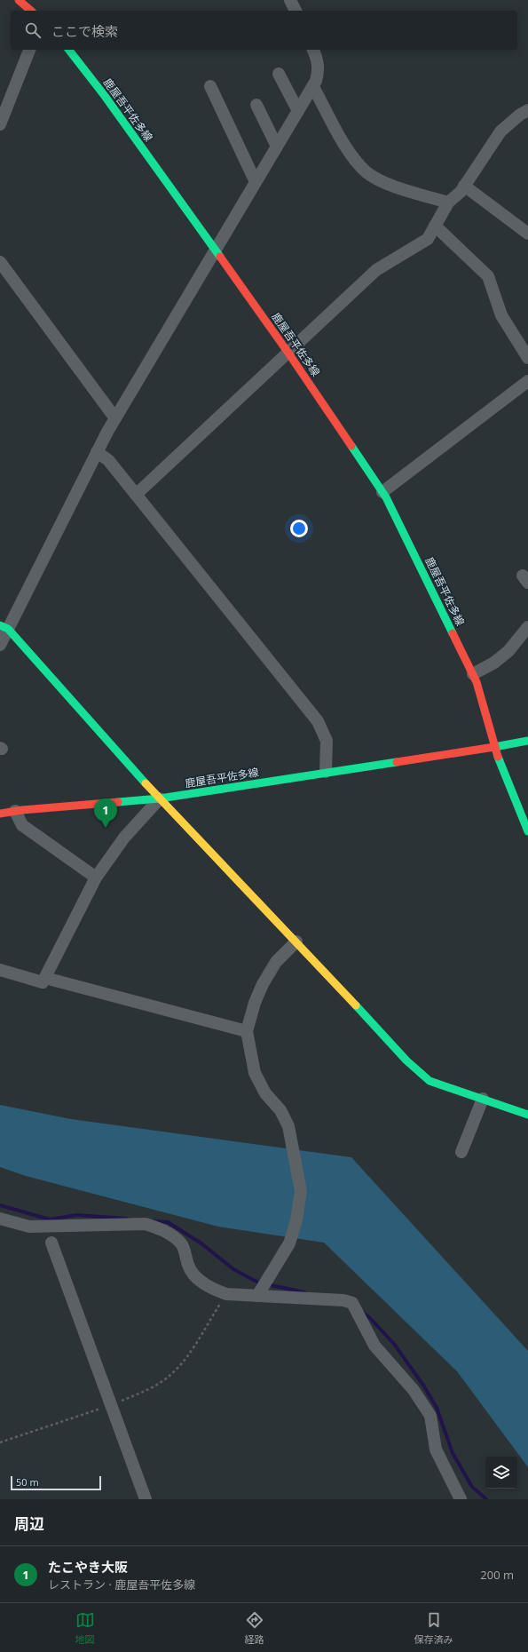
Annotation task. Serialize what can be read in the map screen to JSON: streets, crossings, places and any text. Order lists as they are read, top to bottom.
{
  "streets": {
    "main road": ["鹿屋吾平佐多線"]
  },
  "scale_bar": "50 m",
  "page": {
    "search": "ここで検索",
    "pins": "1",
    "scale": "50 m",
    "heading": "周辺",
    "list": [
      {
        "mark": "1",
        "name": "たこやき大阪",
        "note": "レストラン · 鹿屋吾平佐多線",
        "value": "200 m"
      }
    ],
    "nav": ["地図", "経路", "保存済み"]
  }
}
